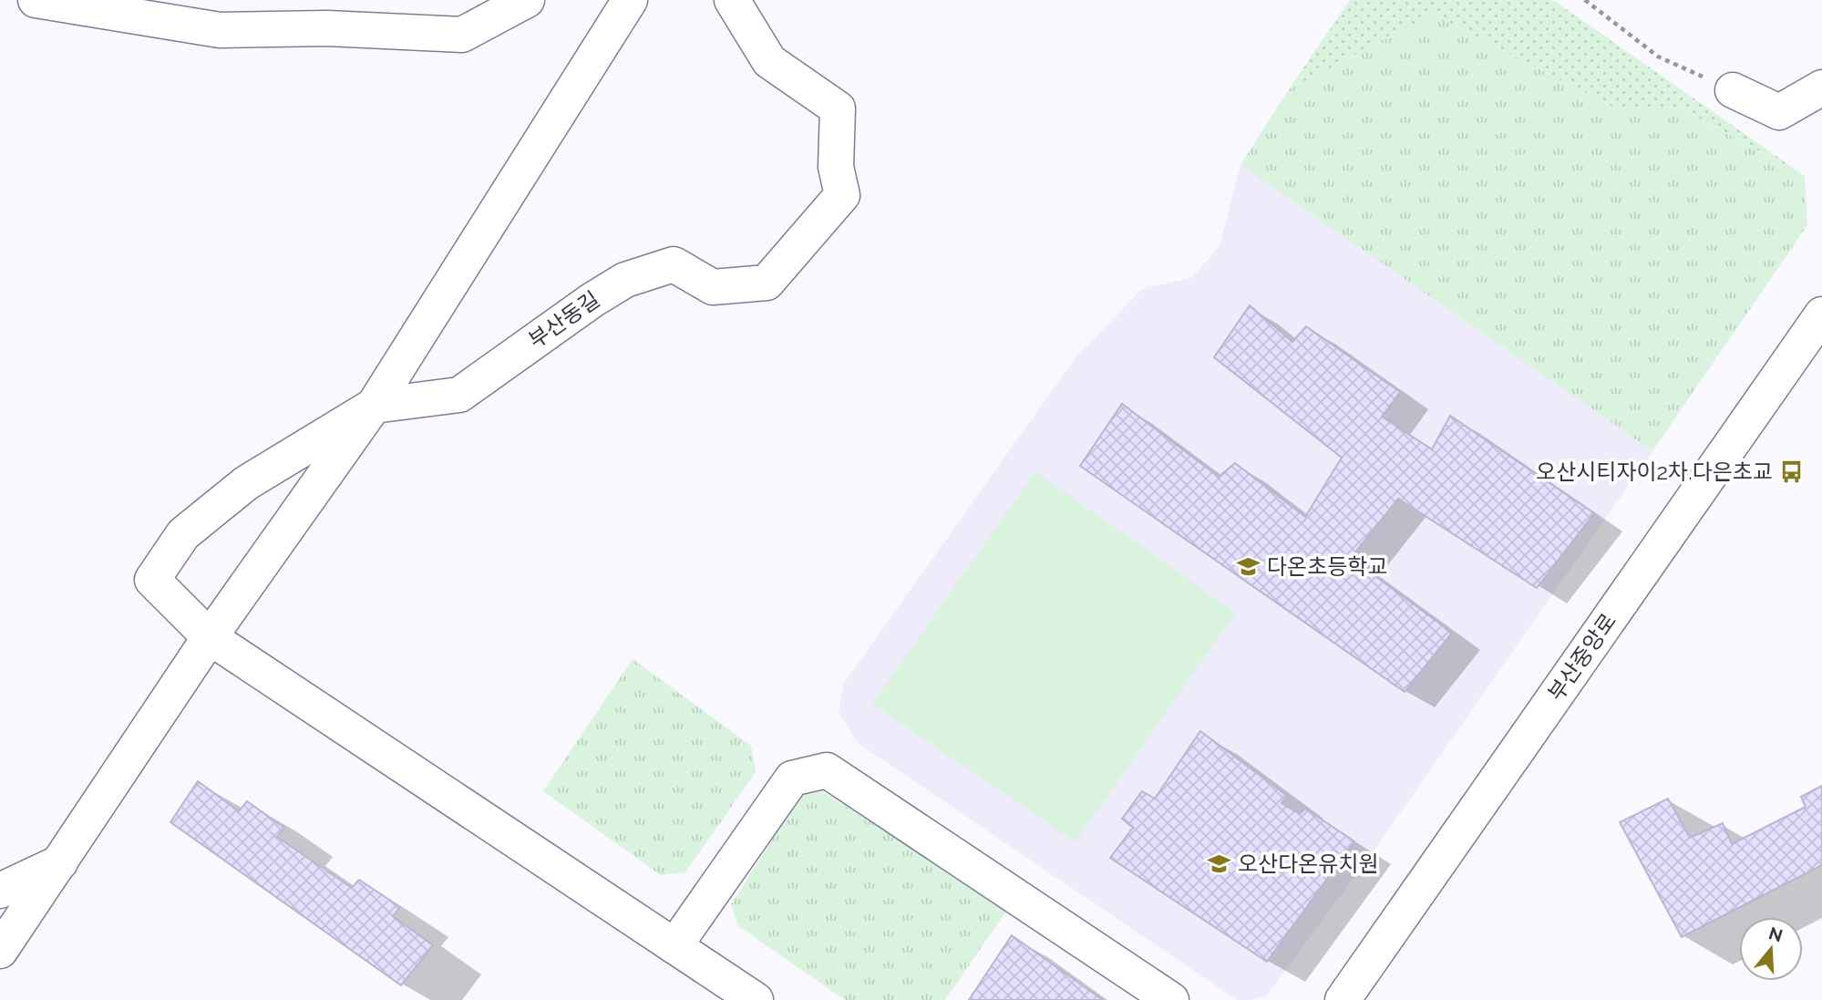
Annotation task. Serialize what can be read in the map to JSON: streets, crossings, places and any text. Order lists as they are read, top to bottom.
{
  "streets": {
    "street": ["부산동길", "부산중앙로"]
  },
  "places": {
    "bus stop": ["오산시티자이2차.다은초교"],
    "school or university": ["다온초등학교", "오산다온유치원"]
  },
  "north": "top"
}
